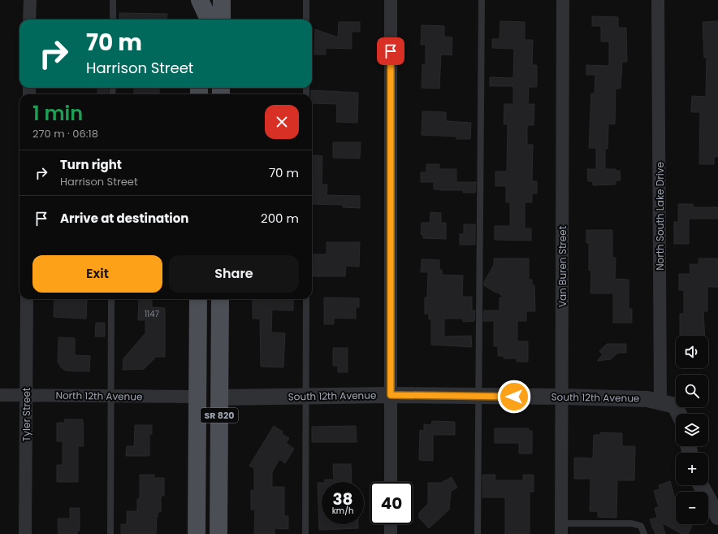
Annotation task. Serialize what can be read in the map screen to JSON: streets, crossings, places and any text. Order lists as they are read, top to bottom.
{
  "streets": {
    "main road": ["SR 820"],
    "street": [
      "North South Lake Drive",
      "Van Buren Street",
      "North 12th Avenue",
      "South 12th Avenue",
      "Tyler Street"
    ]
  },
  "crossings": [
    ["North South Lake Drive", "South 12th Avenue"],
    ["Van Buren Street", "South 12th Avenue"],
    ["North 12th Avenue", "Tyler Street"],
    ["North 12th Avenue", "SR 820"],
    ["South 12th Avenue", "SR 820"]
  ],
  "house_numbers": ["1147"],
  "page": {
    "turn": ["70 m", "Harrison Street"],
    "heading": ["1 min", "270 m · 06:18"],
    "list": [
      {
        "name": "Turn right",
        "note": "Harrison Street",
        "value": "70 m"
      },
      {
        "name": "Arrive at destination",
        "value": "200 m"
      }
    ],
    "buttons": ["Exit", "Share"],
    "map_buttons": ["+", "−"],
    "speed": "38 km/h",
    "limit": "40"
  }
}
